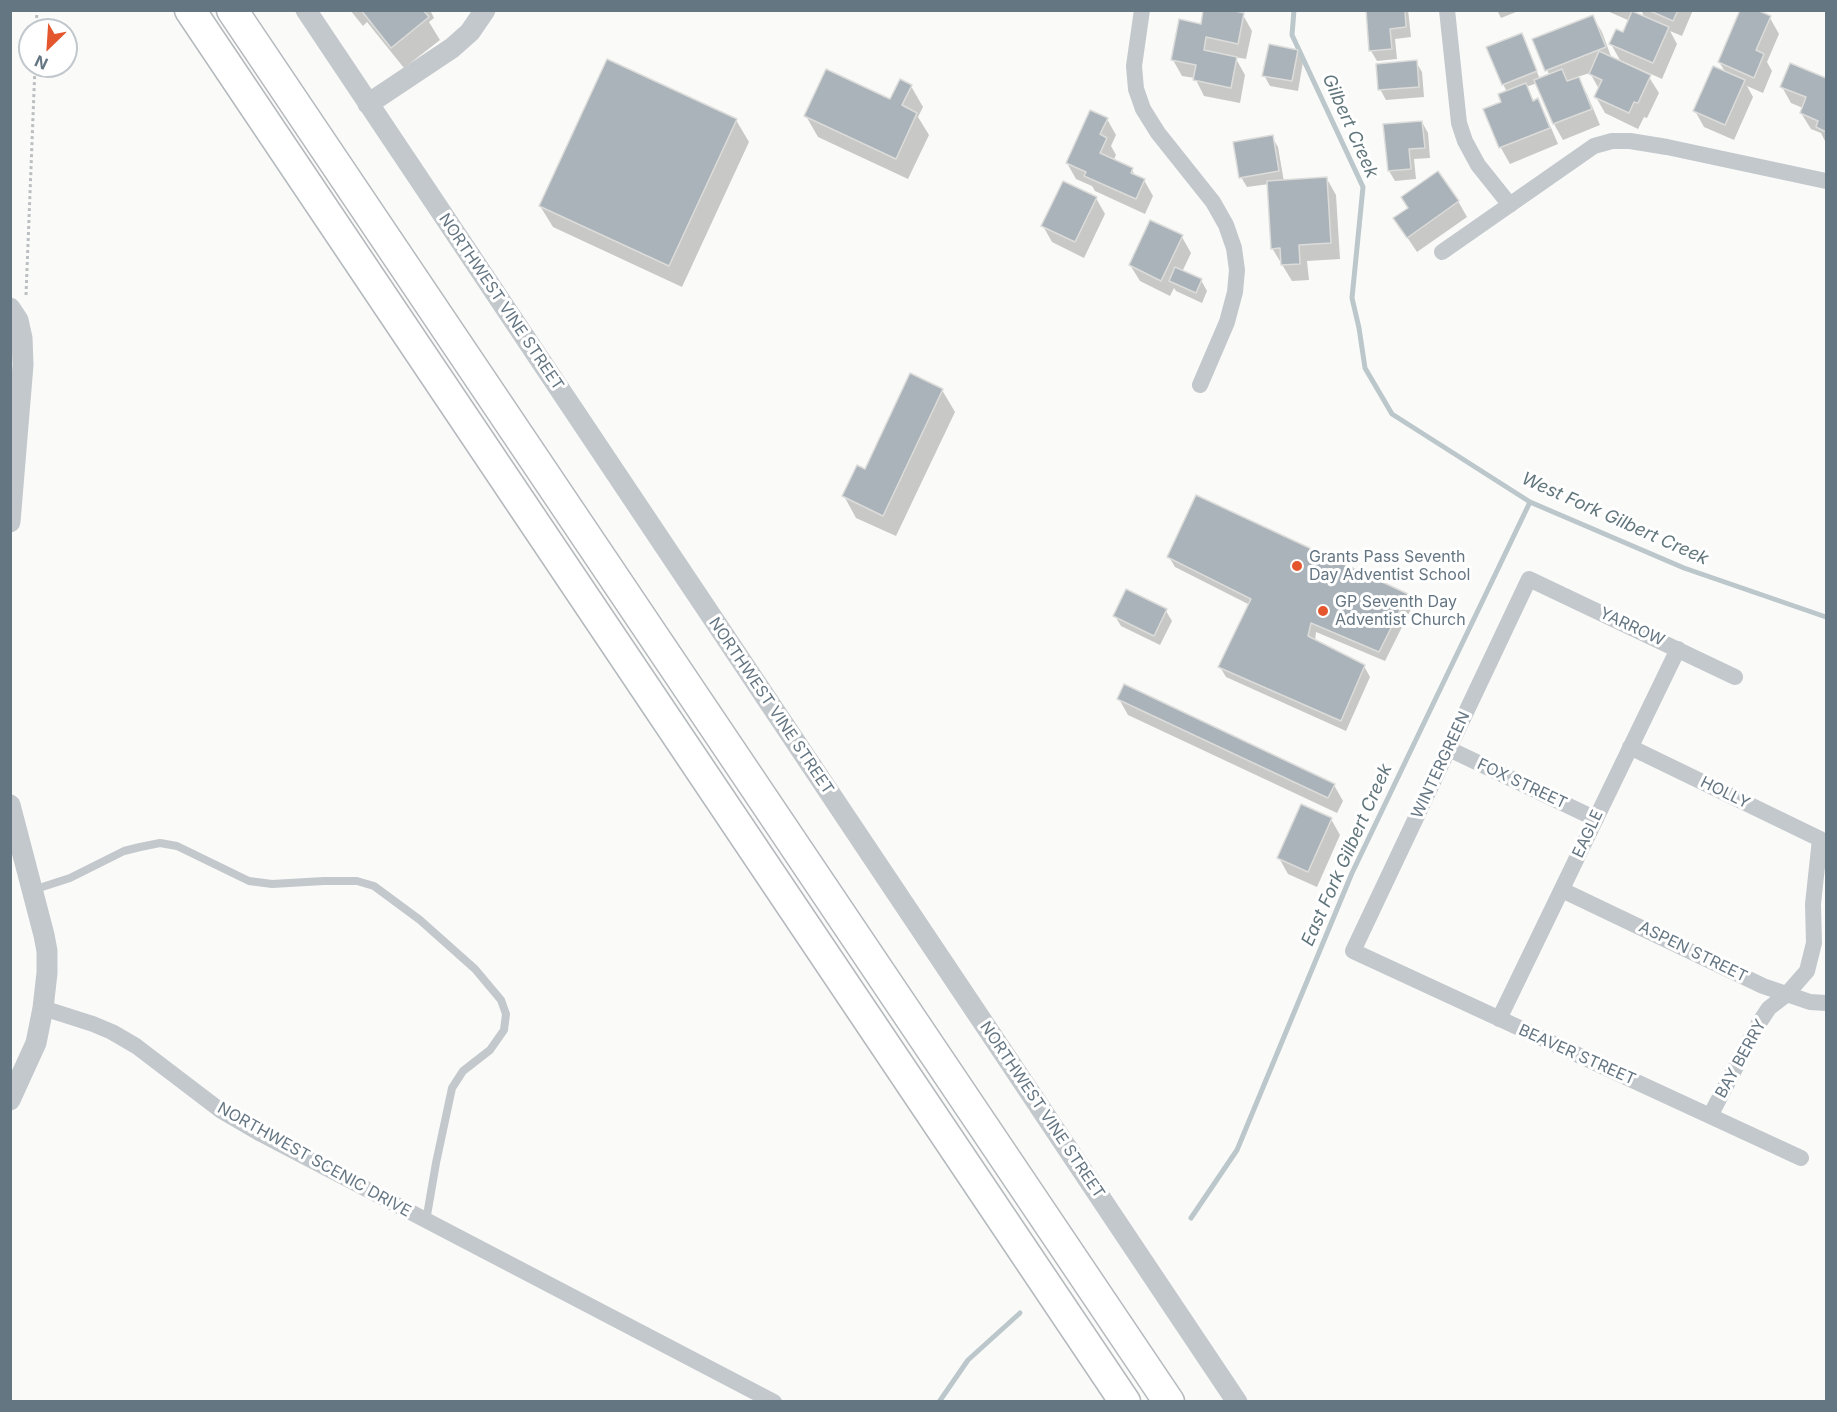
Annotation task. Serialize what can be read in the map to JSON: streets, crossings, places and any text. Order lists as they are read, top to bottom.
{
  "streets": {
    "street": [
      "NORTHWEST VINE STREET",
      "YARROW",
      "WINTERGREEN",
      "FOX STREET",
      "HOLLY",
      "EAGLE",
      "ASPEN STREET",
      "BEAVER STREET",
      "BAY BERRY",
      "NORTHWEST SCENIC DRIVE"
    ]
  },
  "crossings": [
    ["YARROW", "WINTERGREEN"],
    ["YARROW", "EAGLE"],
    ["WINTERGREEN", "FOX STREET"],
    ["WINTERGREEN", "BEAVER STREET"],
    ["FOX STREET", "EAGLE"],
    ["HOLLY", "EAGLE"],
    ["HOLLY", "BAY BERRY"],
    ["EAGLE", "ASPEN STREET"],
    ["EAGLE", "BEAVER STREET"],
    ["ASPEN STREET", "BAY BERRY"],
    ["BEAVER STREET", "BAY BERRY"]
  ],
  "water": ["Gilbert Creek", "West Fork Gilbert Creek", "East Fork Gilbert Creek"],
  "places": ["Grants Pass Seventh Day Adventist School", "GP Seventh Day Adventist Church"],
  "north": "bottom left"
}
